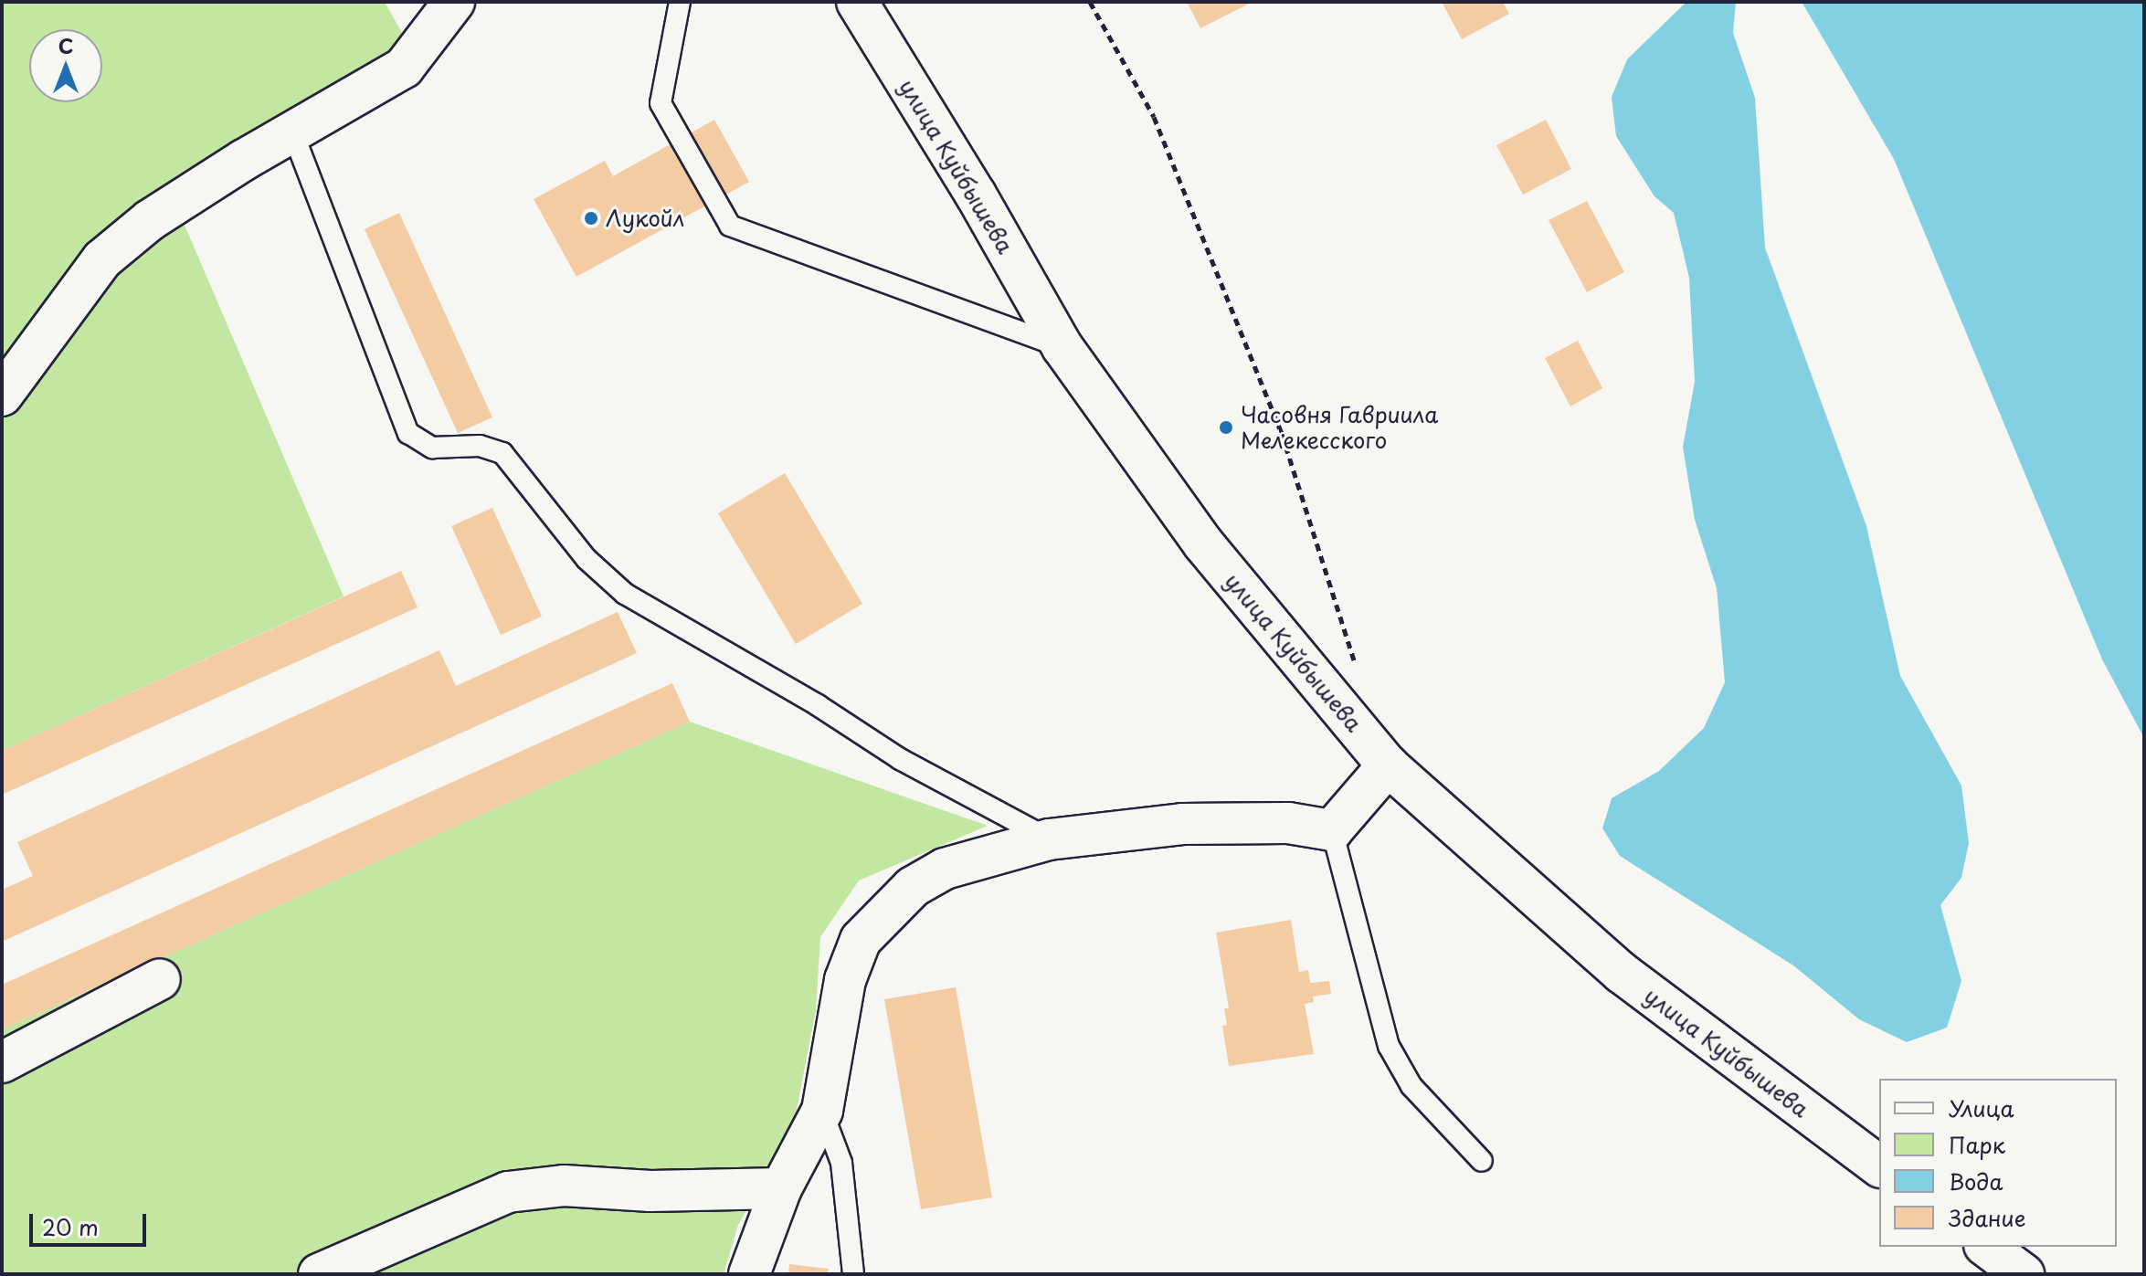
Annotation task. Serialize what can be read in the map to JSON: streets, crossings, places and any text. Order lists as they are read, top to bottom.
{
  "streets": {
    "main road": ["улица Куйбышева"]
  },
  "places": ["Лукойл", "Часовня Гавриила Мелекесского"],
  "legend": [
    "Улица",
    "Парк",
    "Вода",
    "Здание"
  ],
  "scale_bar": "20 m",
  "north": "top"
}
